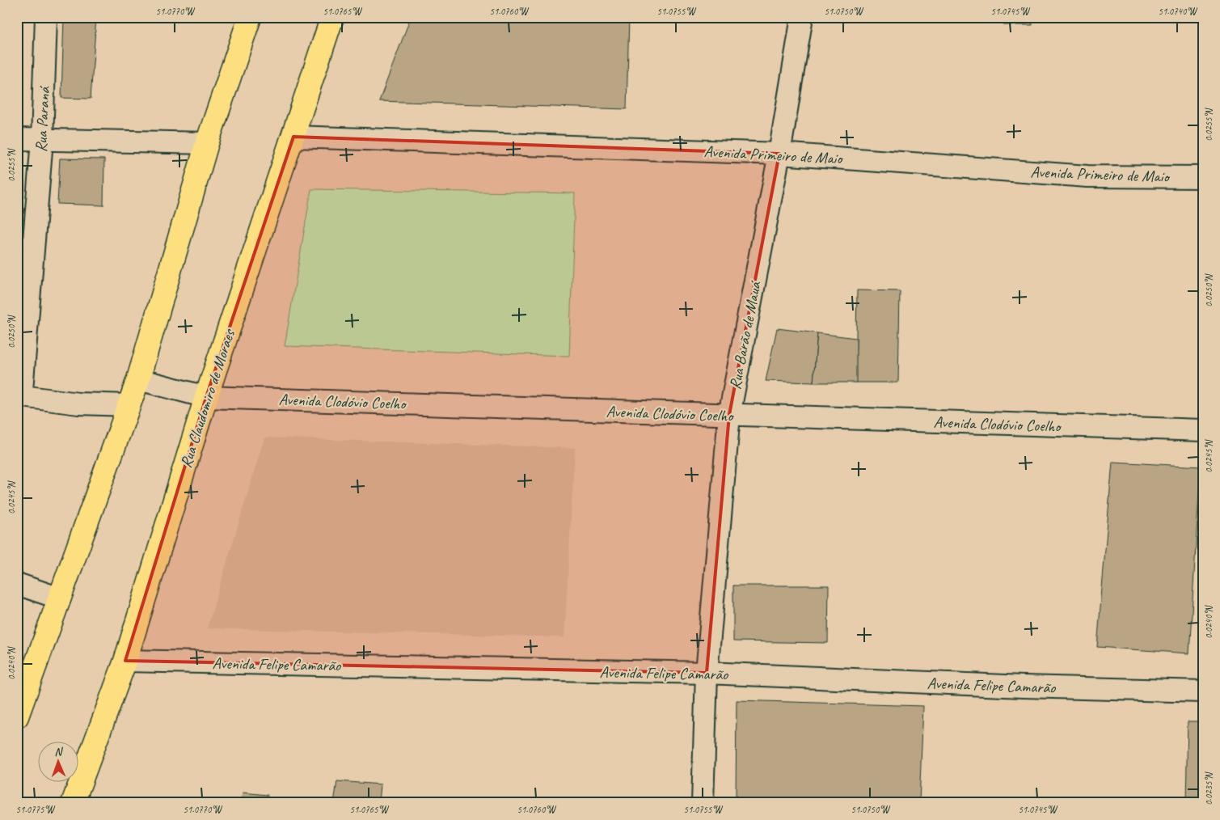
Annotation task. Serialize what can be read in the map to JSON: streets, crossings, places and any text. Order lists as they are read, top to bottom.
{
  "streets": {
    "main road": ["Rua Claudomiro de Moraes"],
    "street": [
      "Rua Paraná",
      "Avenida Primeiro de Maio",
      "Rua Barão de Mauá",
      "Avenida Clodóvio Coelho",
      "Avenida Felipe Camarão"
    ]
  },
  "crossings": [
    ["Avenida Primeiro de Maio", "Rua Barão de Mauá"],
    ["Avenida Primeiro de Maio", "Rua Claudomiro de Moraes"],
    ["Rua Barão de Mauá", "Avenida Clodóvio Coelho"],
    ["Rua Barão de Mauá", "Avenida Felipe Camarão"],
    ["Rua Claudomiro de Moraes", "Avenida Clodóvio Coelho"],
    ["Rua Claudomiro de Moraes", "Avenida Felipe Camarão"]
  ],
  "north": "top",
  "coordinates": [
    "51.0770°W",
    "51.0765°W",
    "51.0760°W",
    "51.0755°W",
    "51.0750°W",
    "51.0745°W",
    "51.0740°W",
    "0.0255°N",
    "0.0250°N",
    "0.0245°N",
    "0.0240°N",
    "0.0235°N",
    "51.0775°W"
  ]
}
